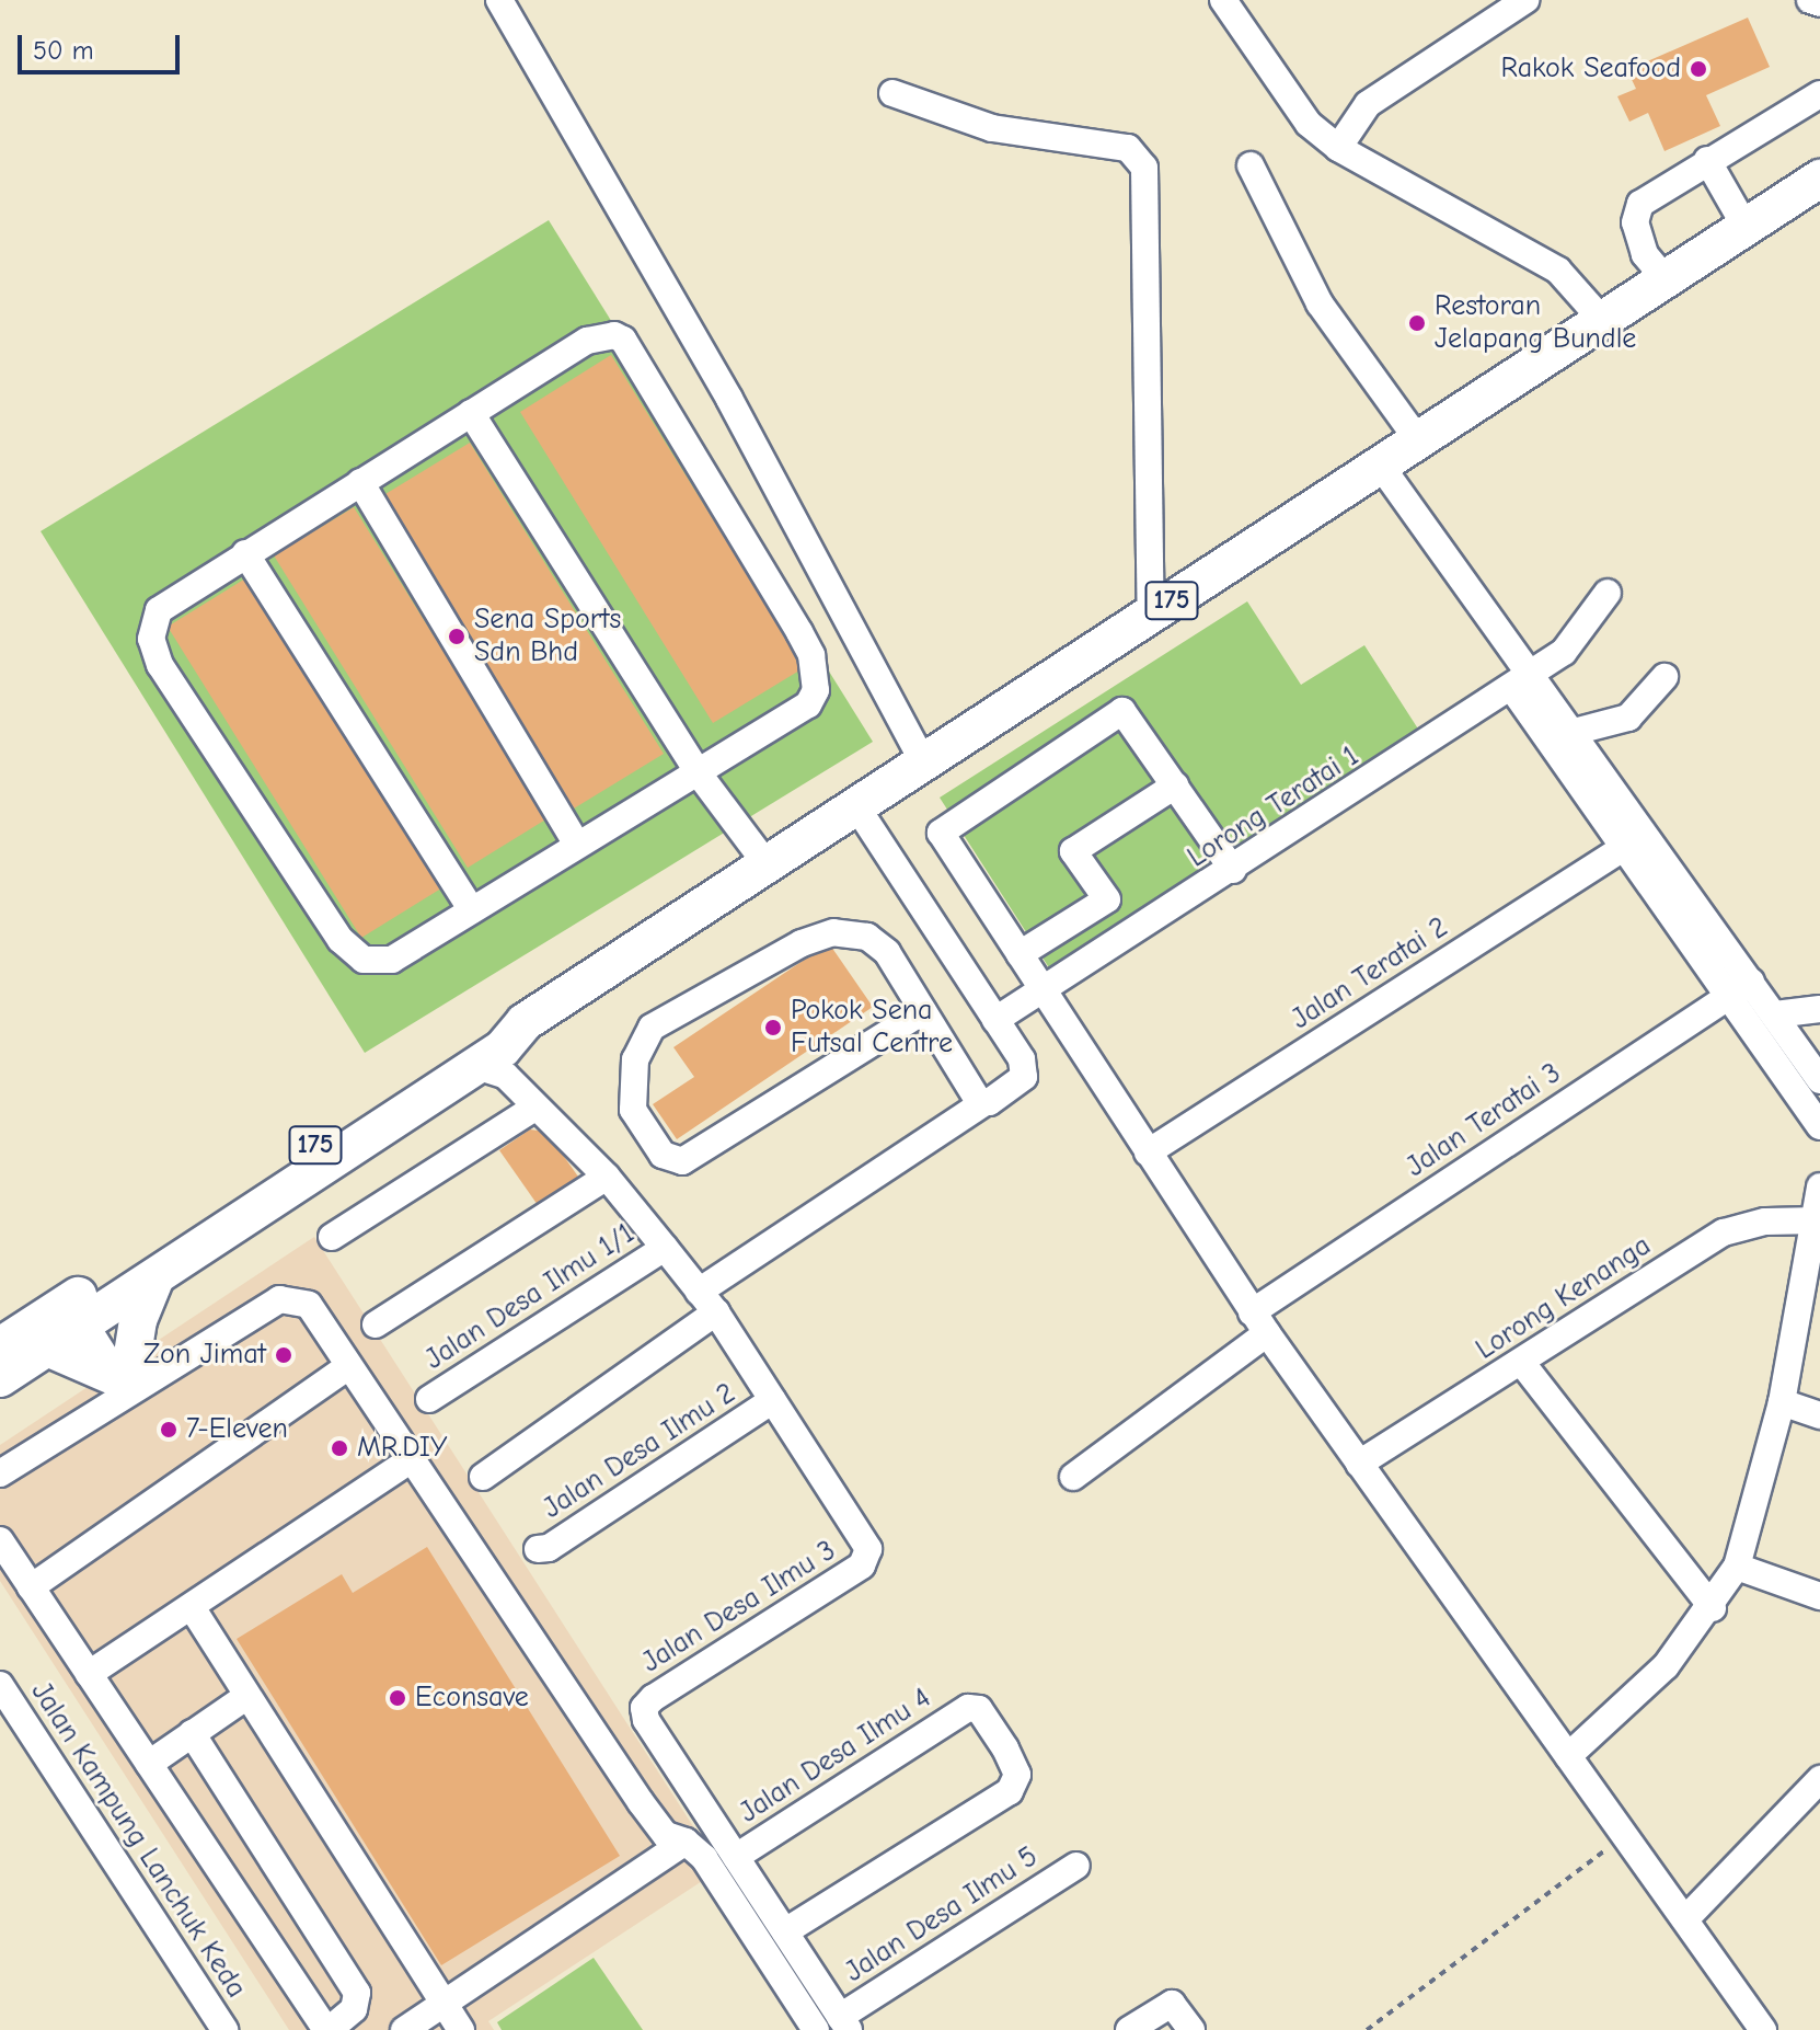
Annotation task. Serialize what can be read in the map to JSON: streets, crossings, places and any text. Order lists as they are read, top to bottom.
{
  "streets": {
    "highway": ["175"],
    "street": [
      "Lorong Teratai 1",
      "Jalan Teratai 2",
      "Jalan Teratai 3",
      "Jalan Desa Ilmu 1/1",
      "Lorong Kenanga",
      "Jalan Desa Ilmu 2",
      "Jalan Desa Ilmu 3",
      "Jalan Desa Ilmu 4",
      "Jalan Kampung Lanchuk Keda",
      "Jalan Desa Ilmu 5"
    ]
  },
  "crossings": [
    ["Jalan Desa Ilmu 2", "Jalan Desa Ilmu 3"],
    ["Jalan Desa Ilmu 3", "Jalan Desa Ilmu 4"]
  ],
  "places": [
    "Rakok Seafood",
    "Restoran Jelapang Bundle",
    "Sena Sports Sdn Bhd",
    "Pokok Sena Futsal Centre",
    "Zon Jimat",
    "7-Eleven",
    "MR.DIY",
    "Econsave"
  ],
  "scale_bar": "50 m"
}
